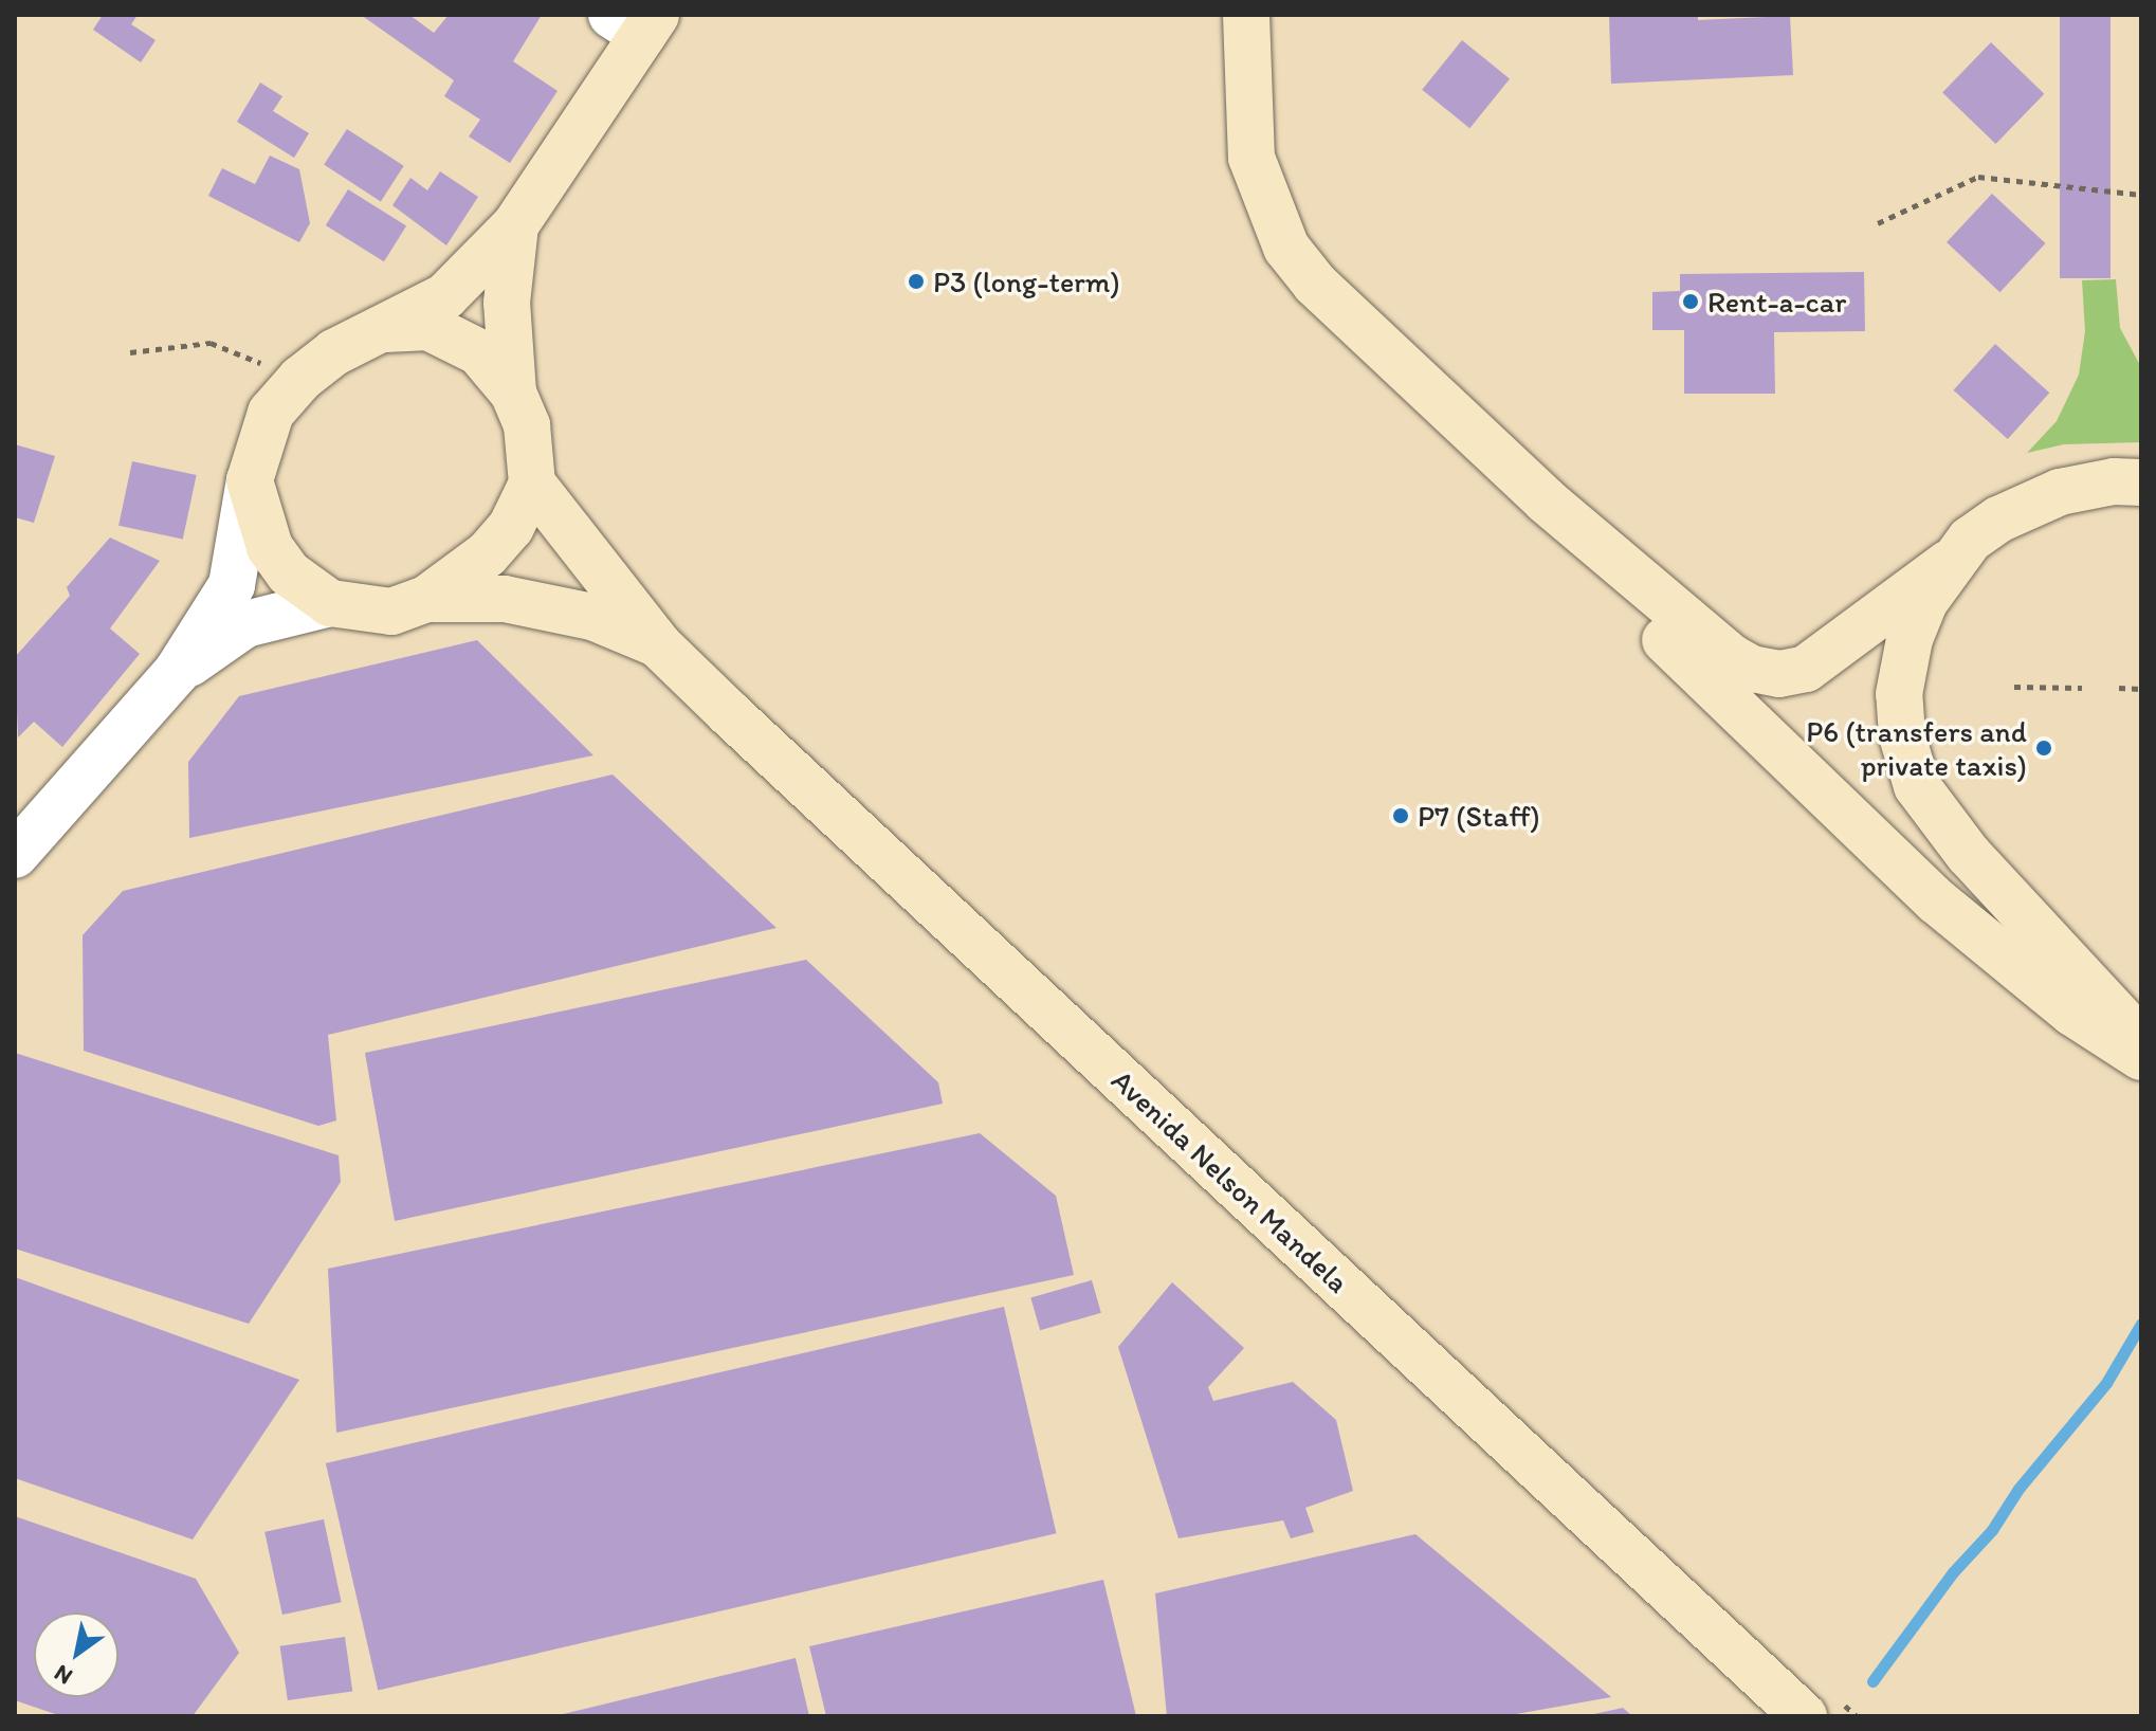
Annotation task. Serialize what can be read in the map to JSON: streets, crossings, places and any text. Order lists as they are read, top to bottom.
{
  "streets": {
    "street": ["Avenida Nelson Mandela"]
  },
  "places": [
    "P3 (long-term)",
    "Rent-a-car",
    "P6 (transfers and private taxis)",
    "P7 (Staff)"
  ],
  "north": "bottom left"
}
